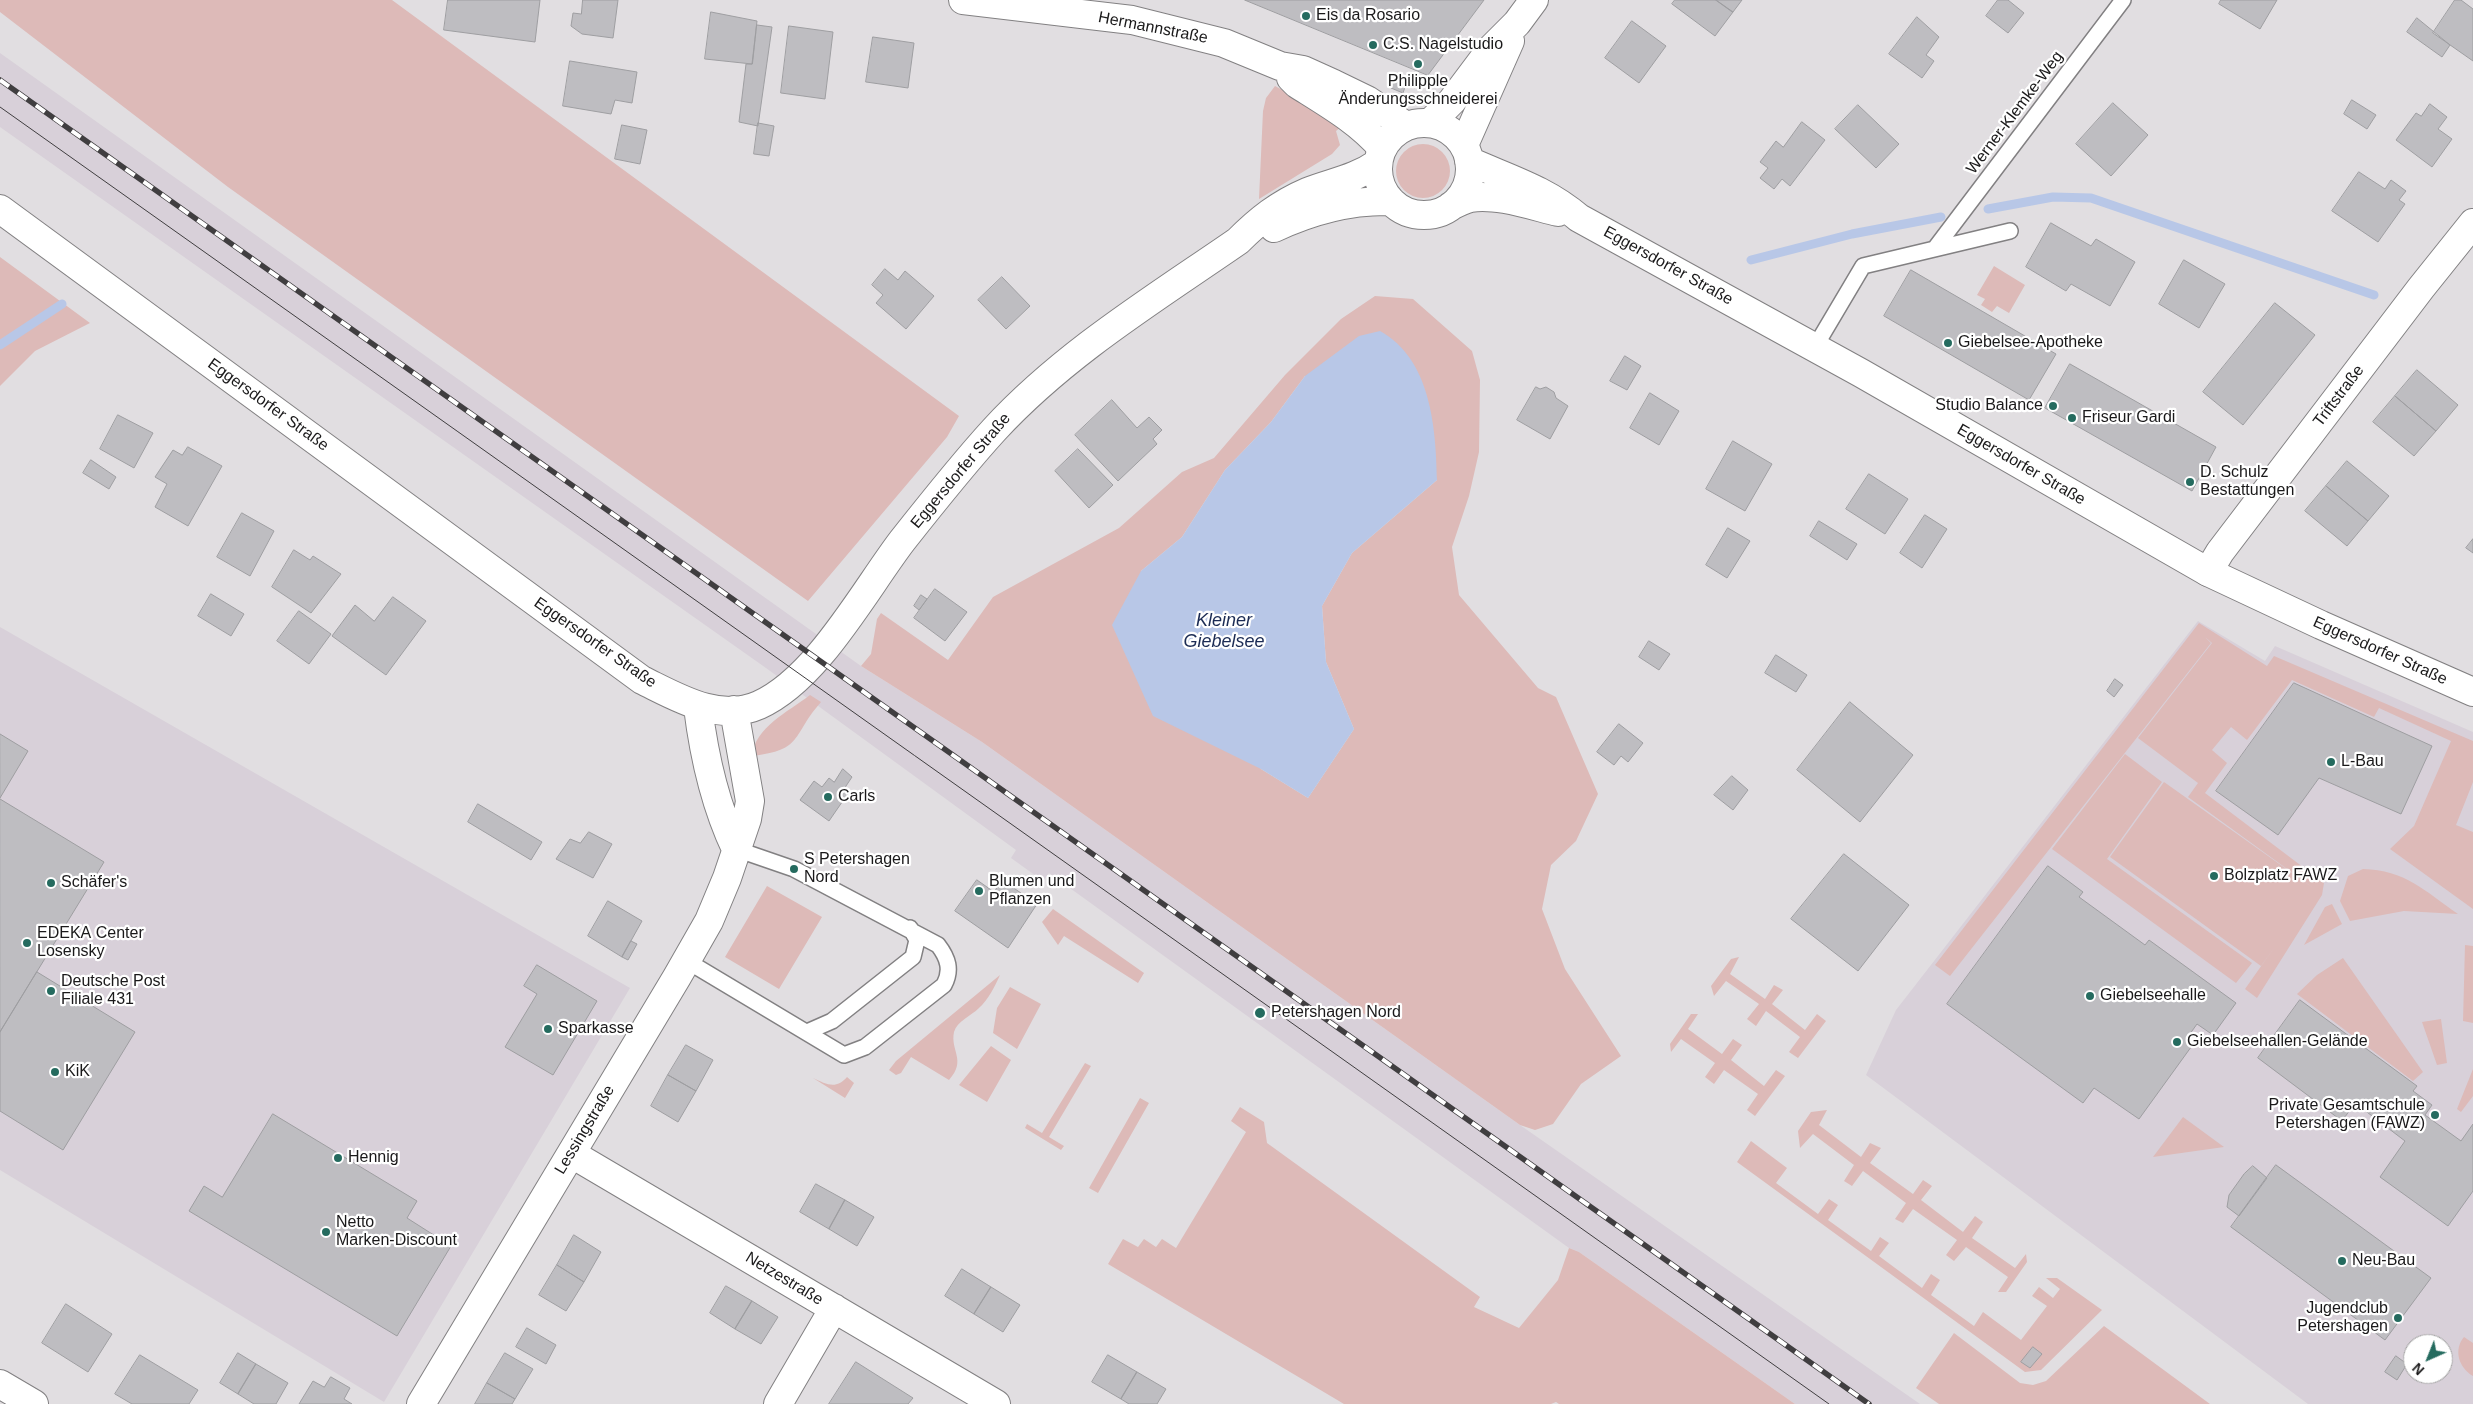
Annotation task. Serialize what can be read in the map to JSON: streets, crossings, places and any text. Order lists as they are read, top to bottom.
{
  "streets": {
    "street": [
      "Hermannstraße",
      "Eggersdorfer Straße",
      "Triftstraße",
      "Lessingstraße",
      "Netzestraße"
    ],
    "lane": ["Werner-Klemke-Weg"]
  },
  "crossings": [
    ["Hermannstraße", "Eggersdorfer Straße"],
    ["Eggersdorfer Straße", "Triftstraße"],
    ["Eggersdorfer Straße", "Lessingstraße"],
    ["Lessingstraße", "Netzestraße"]
  ],
  "water": ["Kleiner Giebelsee"],
  "places": [
    "Eis da Rosario",
    "C.S. Nagelstudio",
    "Philipple Änderungsschneiderei",
    "Giebelsee-Apotheke",
    "Studio Balance",
    "Friseur Gardi",
    "D. Schulz Bestattungen",
    "L-Bau",
    "Carls",
    "S Petershagen Nord",
    "Bolzplatz FAWZ",
    "Schäfer's",
    "Blumen und Pflanzen",
    "EDEKA Center Losensky",
    "Deutsche Post Filiale 431",
    "Giebelseehalle",
    "Petershagen Nord",
    "Sparkasse",
    "Giebelseehallen-Gelände",
    "KiK",
    "Private Gesamtschule Petershagen (FAWZ)",
    "Hennig",
    "Netto Marken-Discount",
    "Neu-Bau",
    "Jugendclub Petershagen"
  ],
  "north": "bottom left"
}
